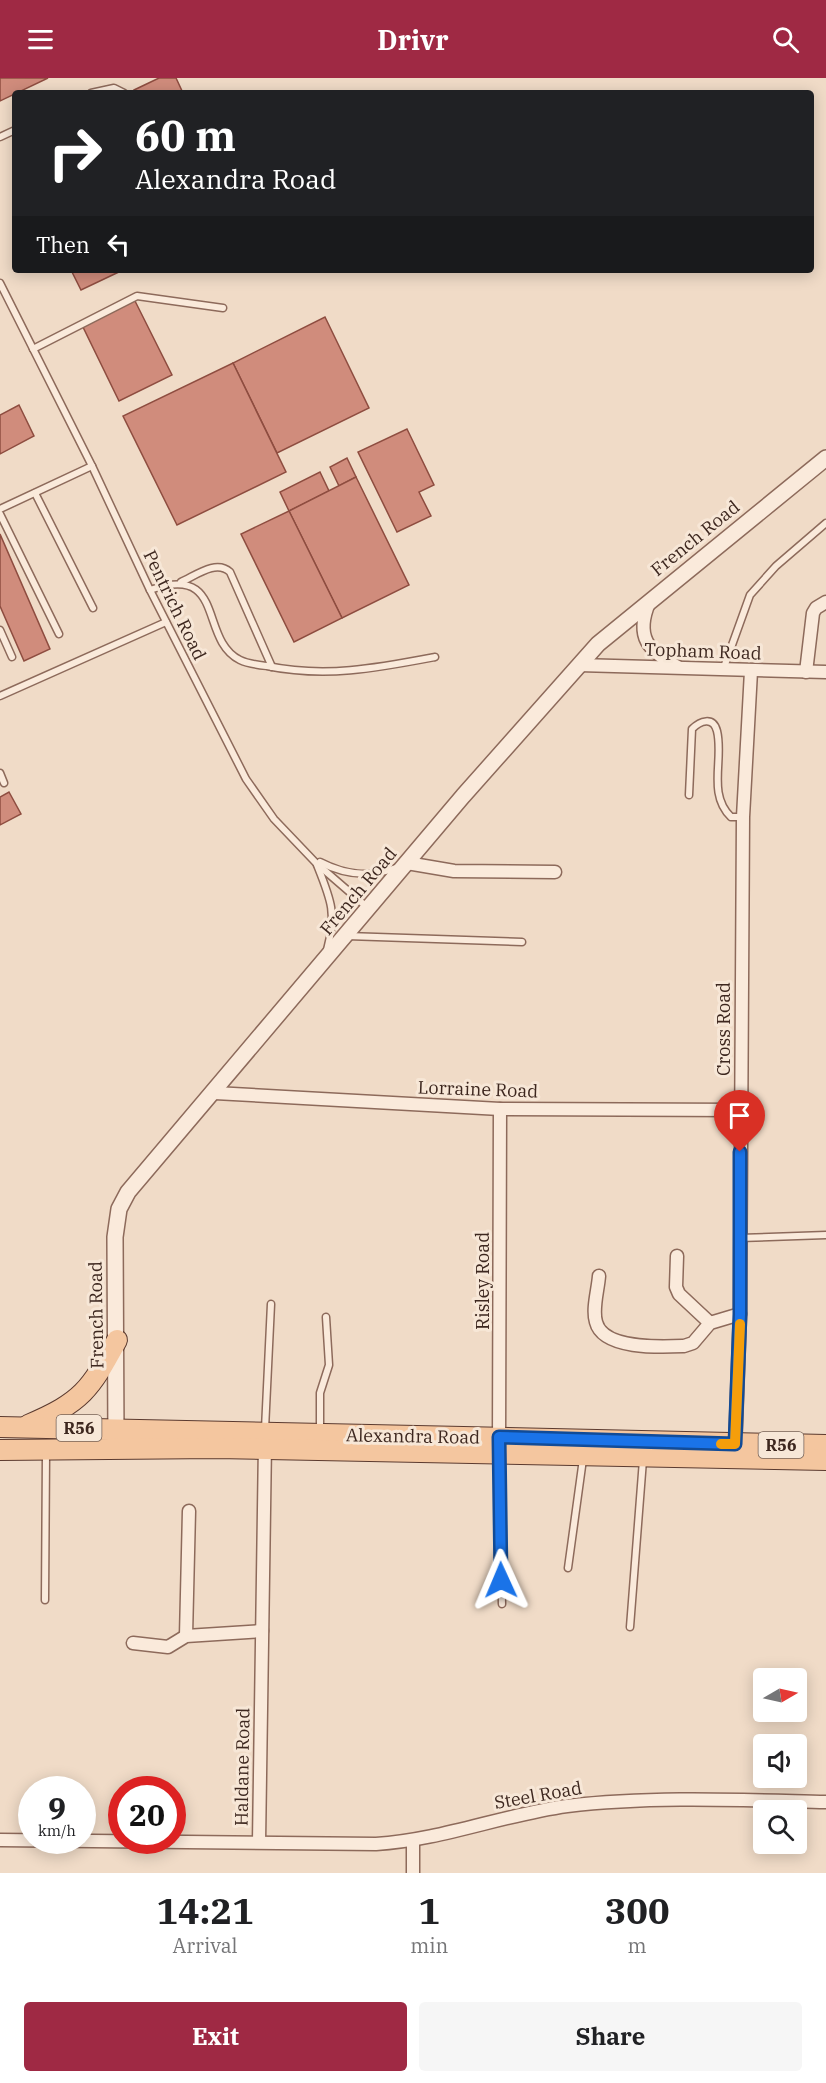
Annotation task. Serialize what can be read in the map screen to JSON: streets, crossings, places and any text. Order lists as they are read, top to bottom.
{
  "streets": {
    "main road": ["R56", "Alexandra Road"],
    "street": [
      "French Road",
      "Topham Road",
      "Cross Road",
      "Lorraine Road",
      "Risley Road",
      "Haldane Road",
      "Steel Road"
    ],
    "lane": ["Pentrich Road"]
  },
  "crossings": [
    ["French Road", "Pentrich Road"],
    ["French Road", "Topham Road"],
    ["French Road", "Lorraine Road"],
    ["French Road", "Alexandra Road"],
    ["Topham Road", "Cross Road"],
    ["Cross Road", "Lorraine Road"],
    ["Cross Road", "Alexandra Road"],
    ["Lorraine Road", "Risley Road"],
    ["Risley Road", "Alexandra Road"],
    ["Alexandra Road", "Haldane Road"],
    ["Haldane Road", "Steel Road"]
  ],
  "north": "right",
  "page": {
    "header": "Drivr",
    "turn": ["60 m", "Alexandra Road"],
    "then": "Then",
    "speed": "9 km/h",
    "limit": "20",
    "eta": [
      "14:21",
      "Arrival",
      "1",
      "min",
      "300",
      "m"
    ],
    "buttons": ["Exit", "Share"]
  }
}
